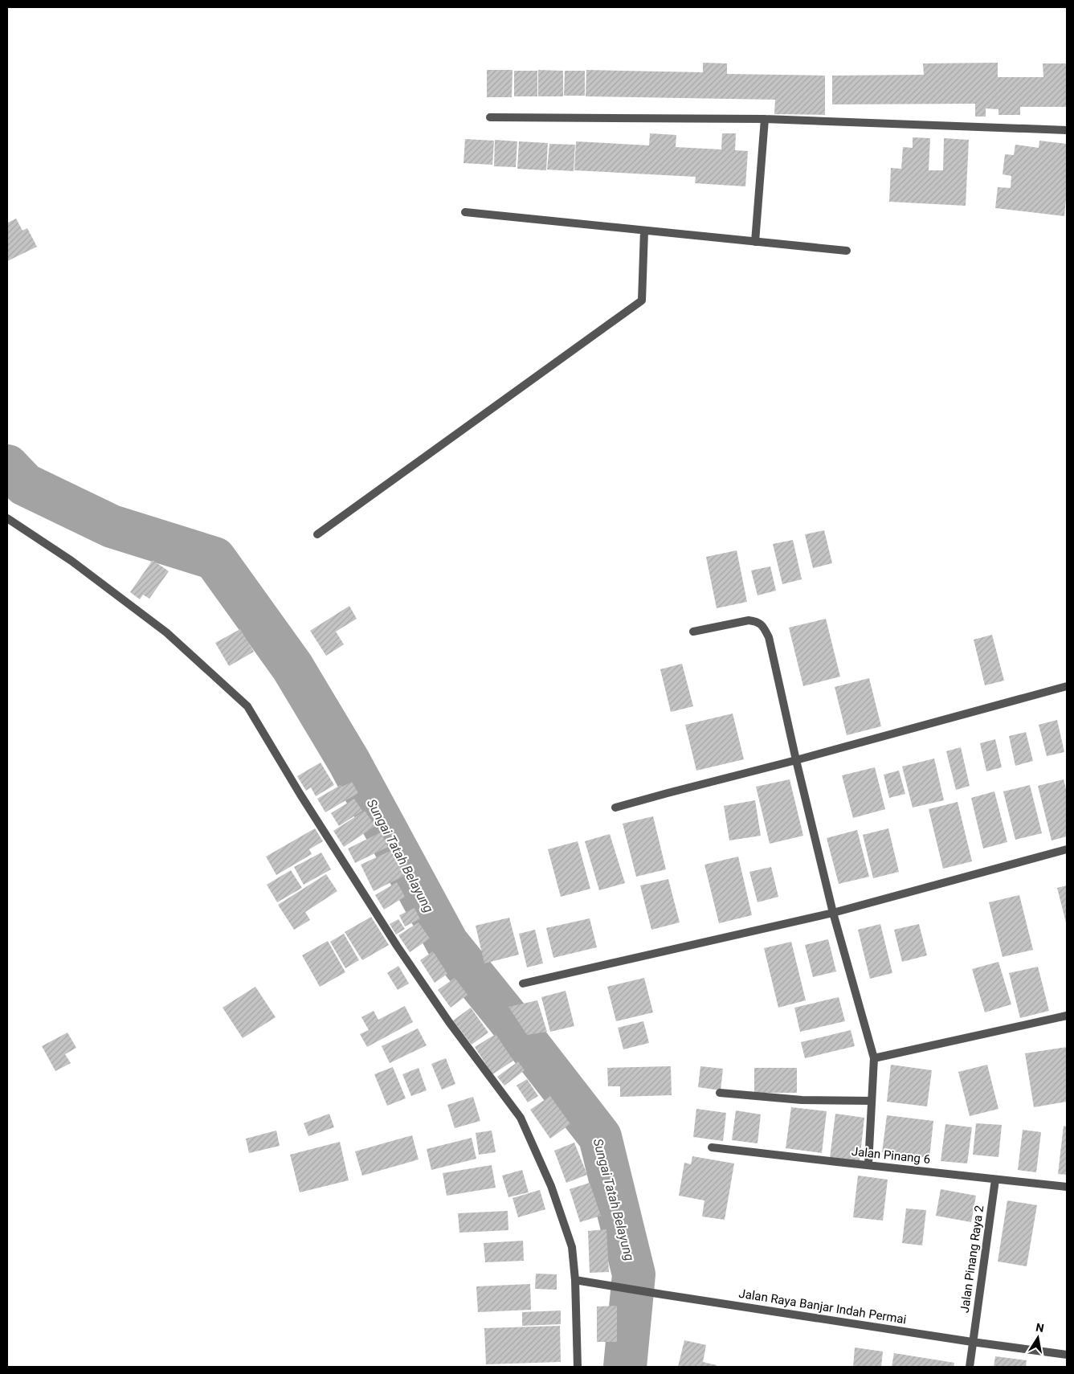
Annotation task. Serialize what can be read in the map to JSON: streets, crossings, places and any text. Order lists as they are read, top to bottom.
{
  "streets": {
    "street": ["Jalan Pinang 6", "Jalan Pinang Raya 2", "Jalan Raya Banjar Indah Permai"]
  },
  "crossings": [
    ["Jalan Pinang 6", "Jalan Pinang Raya 2"],
    ["Jalan Pinang Raya 2", "Jalan Raya Banjar Indah Permai"]
  ],
  "water": ["Sungai Tatah Belayung"],
  "north": "top"
}
